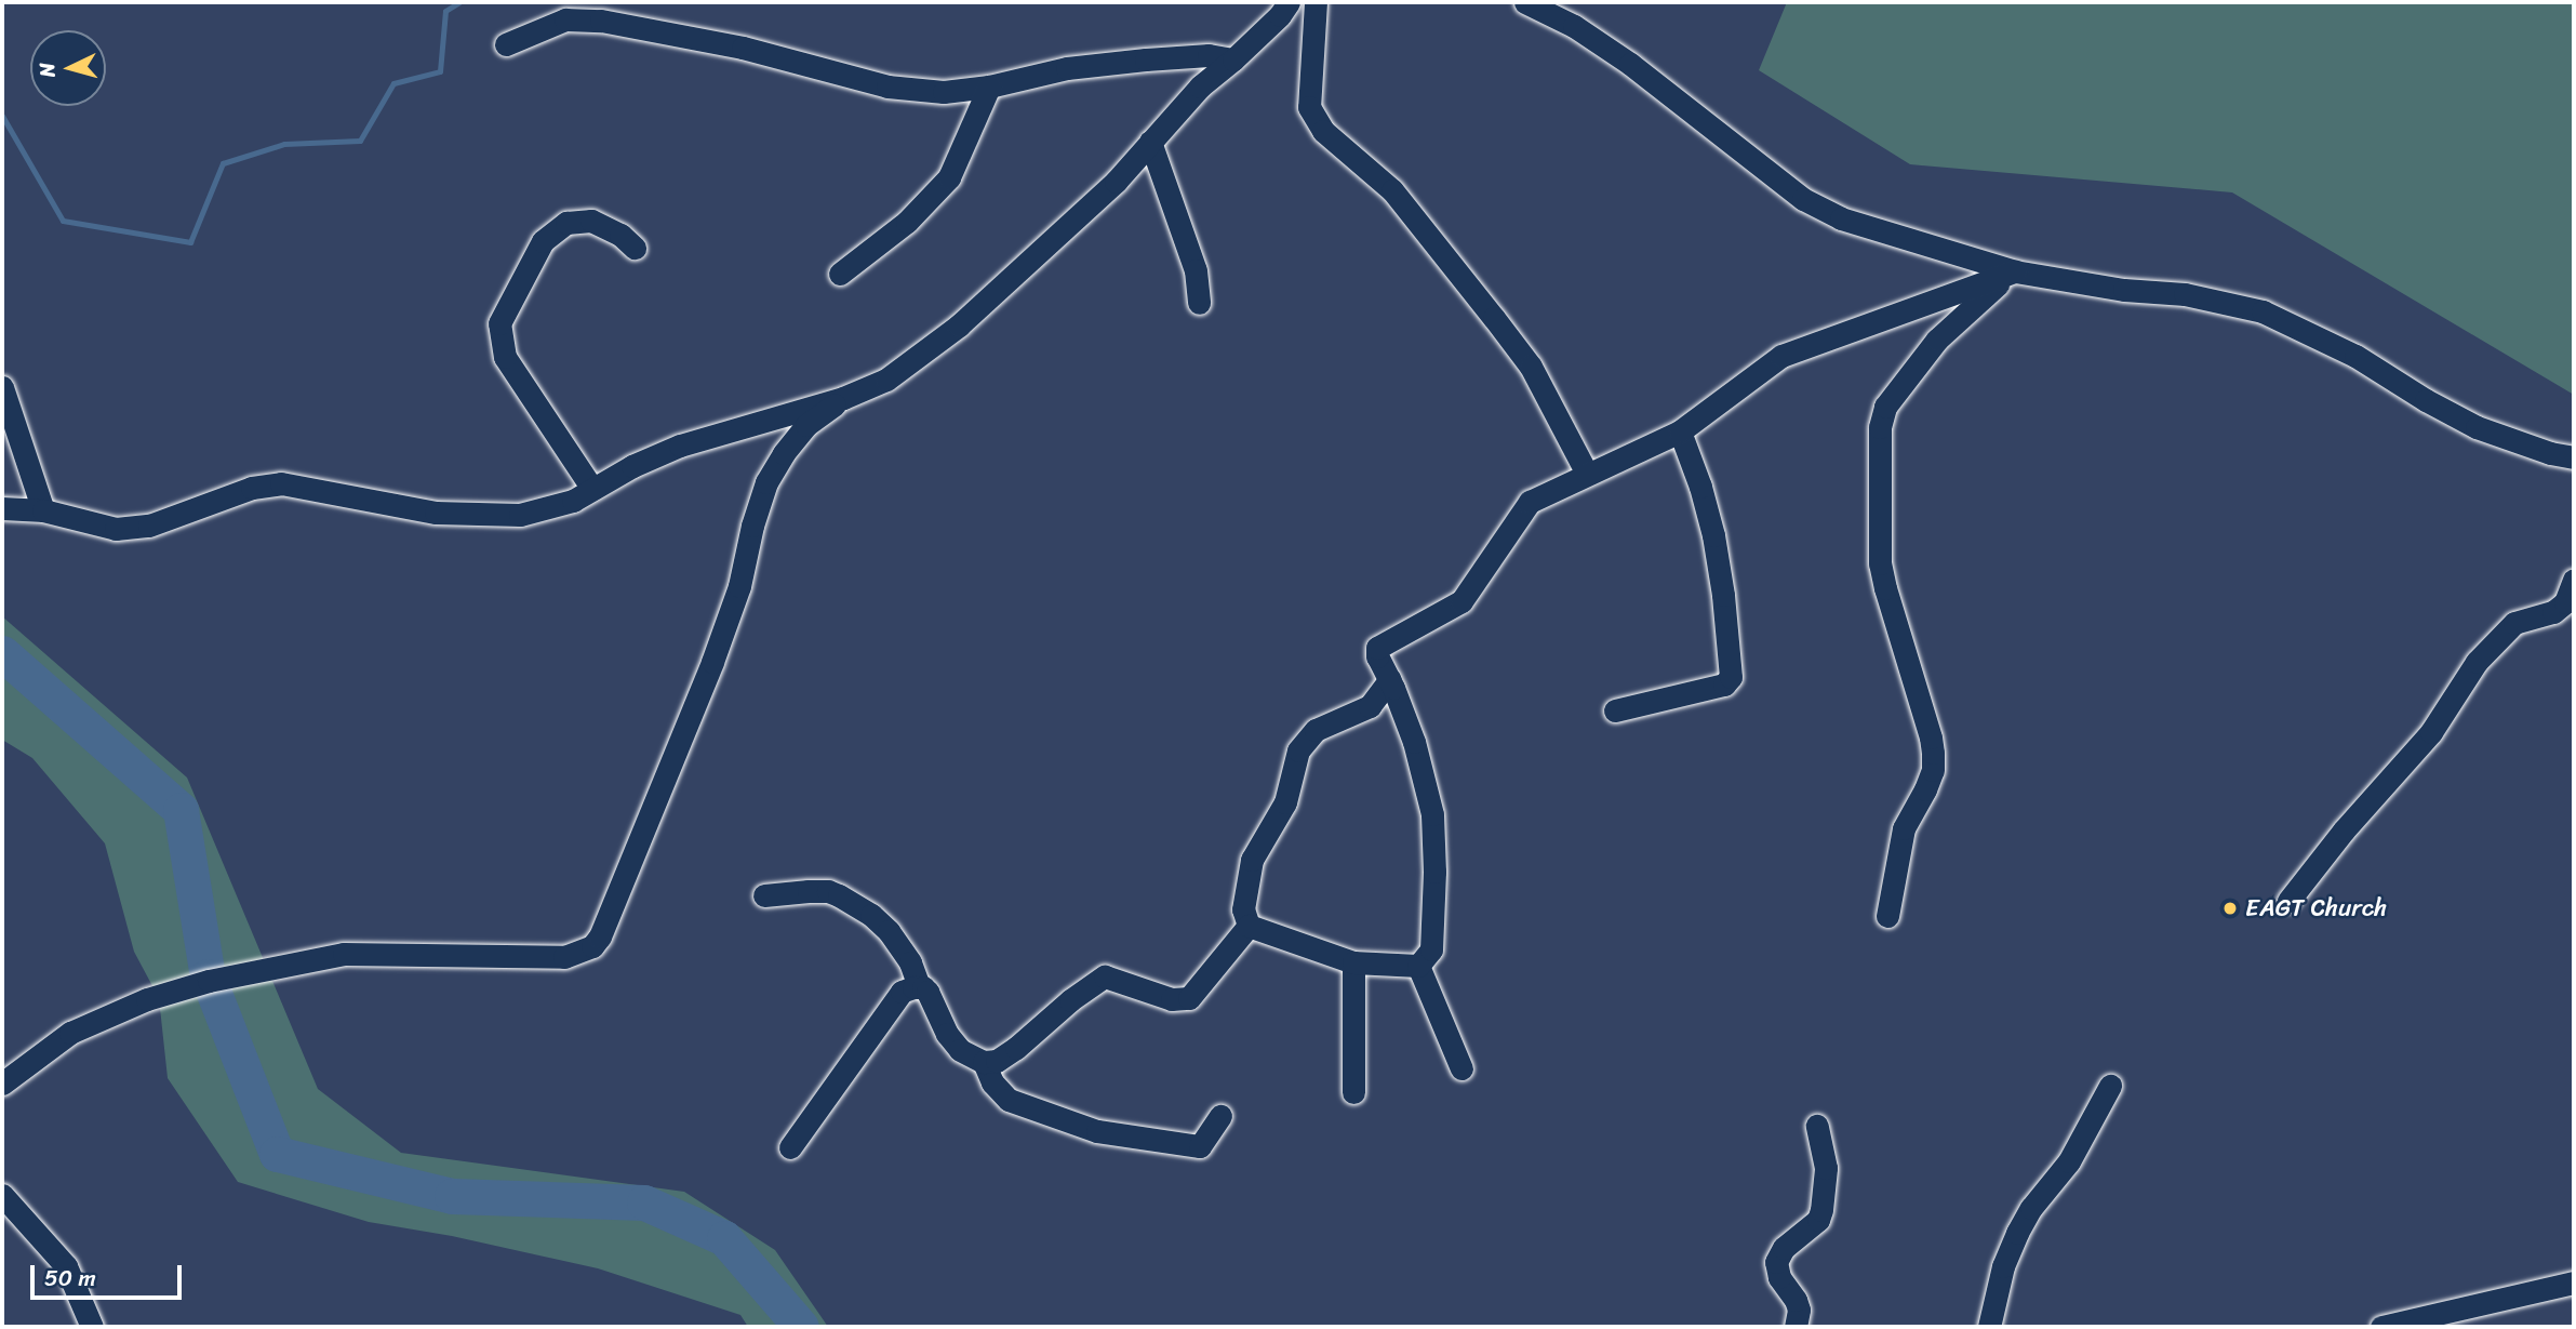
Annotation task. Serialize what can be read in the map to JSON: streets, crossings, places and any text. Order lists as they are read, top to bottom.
{
  "places": ["EAGT Church"],
  "scale_bar": "50 m",
  "north": "left"
}
